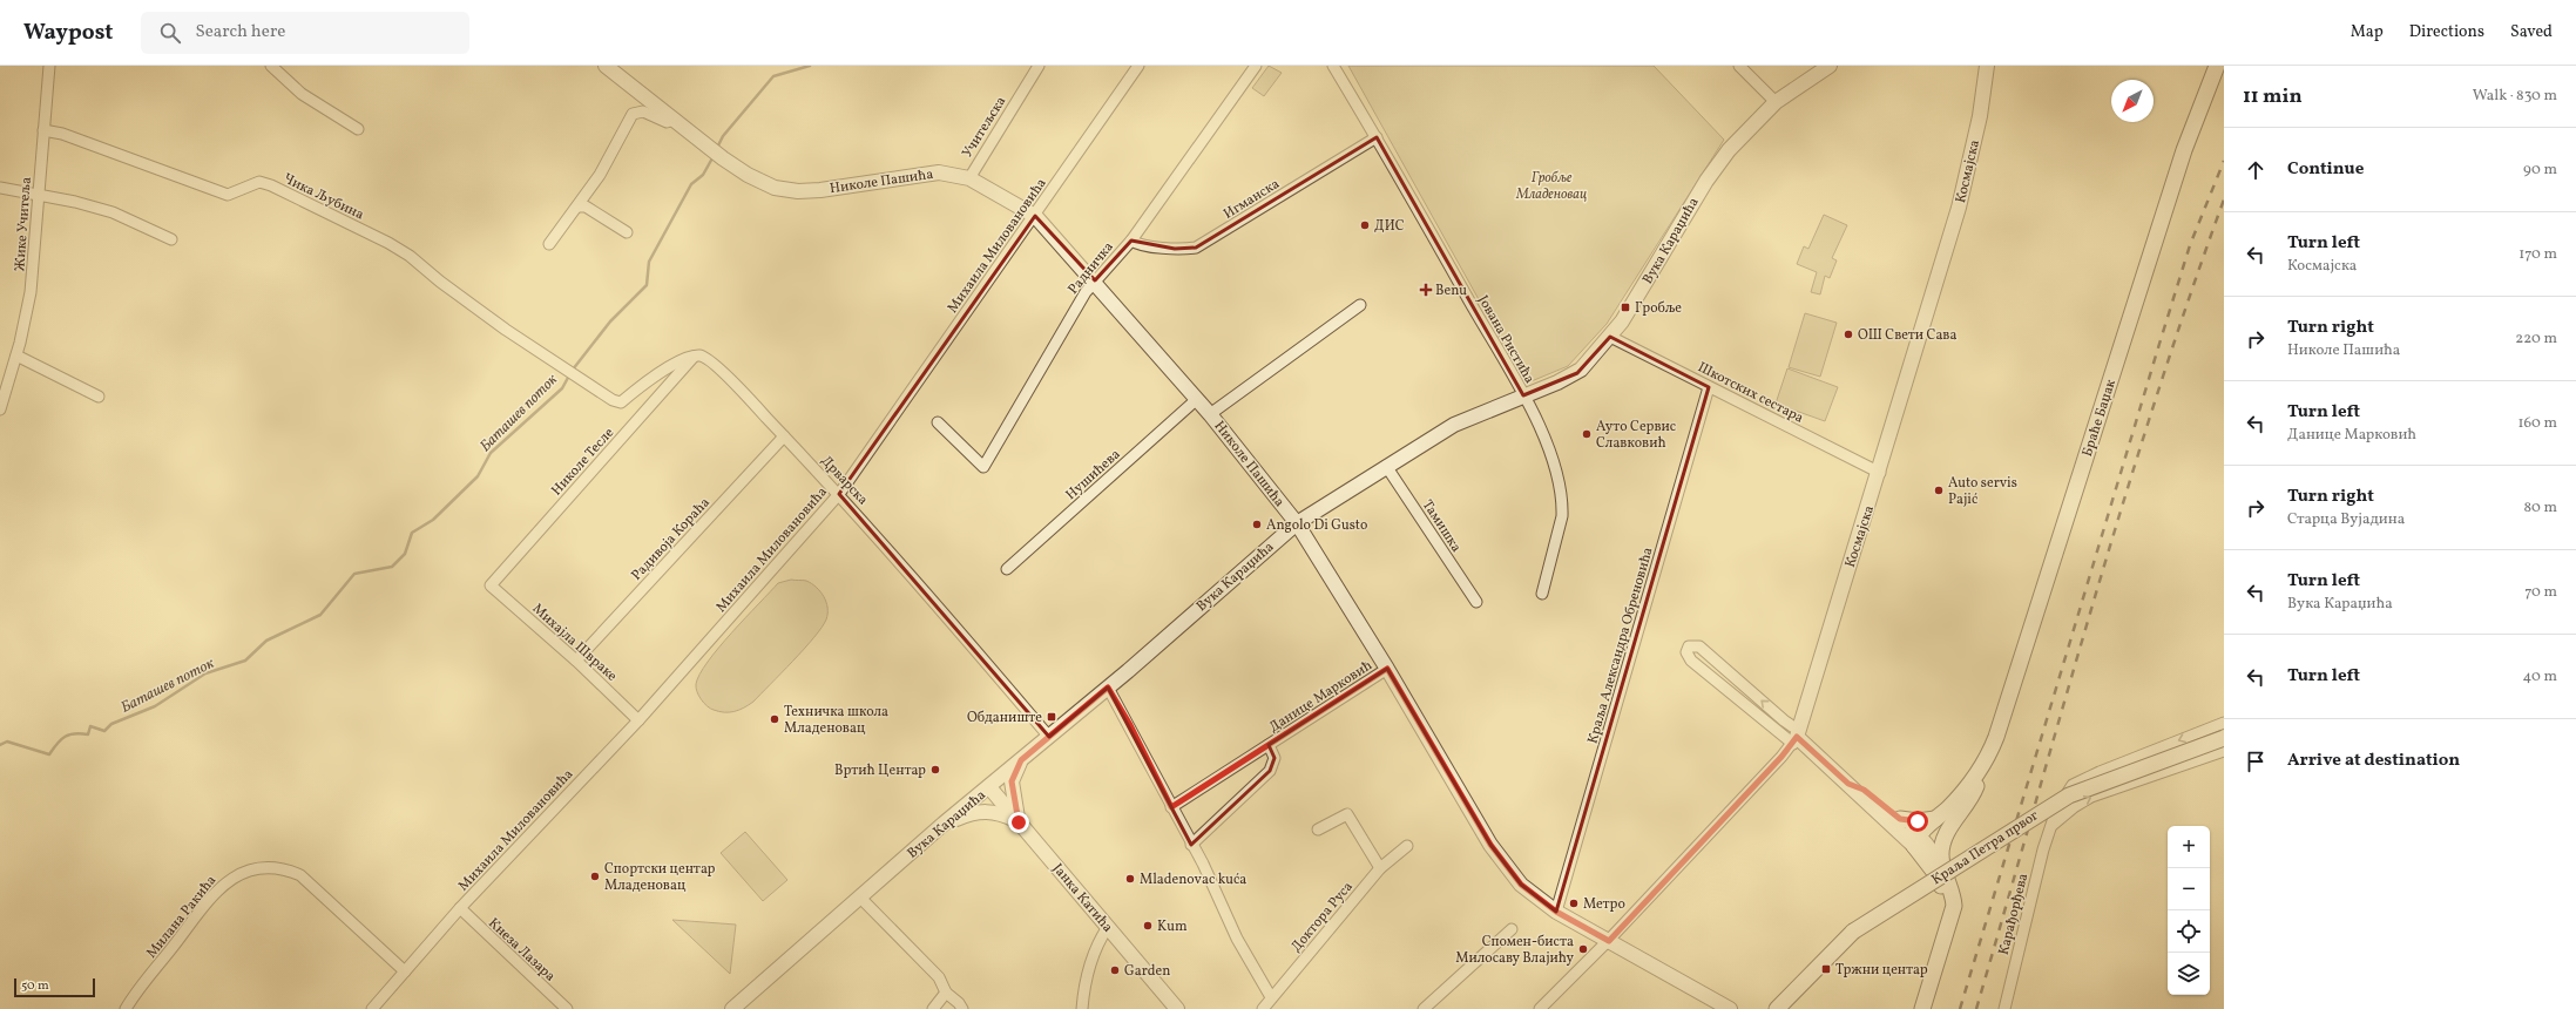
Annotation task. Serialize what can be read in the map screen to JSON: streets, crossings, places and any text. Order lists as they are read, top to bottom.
{
  "streets": {
    "main road": ["Браће Баџак", "Краља Петра првог"],
    "street": [
      "Учитељска",
      "Космајска",
      "Николе Пашића",
      "Чика Љубина",
      "Игманска",
      "Жике Учитеља",
      "Вука Караџића",
      "Михаила Миловановића",
      "Радничка",
      "Јована Ристића",
      "Шкотских сестара",
      "Николе Тесле",
      "Нушићева",
      "Дрварска",
      "Тамишка",
      "Радивоја Кораћа",
      "Михајла Швраке",
      "Краља Александра Обреновића",
      "Данице Марковић",
      "Јанка Катића",
      "Карађорђева",
      "Милана Ракића",
      "Доктора Руса",
      "Кнеза Лазара"
    ]
  },
  "crossings": [
    ["Учитељска", "Николе Пашића"],
    ["Космајска", "Николе Пашића"],
    ["Космајска", "Шкотских сестара"],
    ["Николе Пашића", "Вука Караџића"],
    ["Николе Пашића", "Михаила Миловановића"],
    ["Николе Пашића", "Радничка"],
    ["Николе Пашића", "Нушићева"],
    ["Николе Пашића", "Краља Александра Обреновића"],
    ["Николе Пашића", "Данице Марковић"],
    ["Чика Љубина", "Жике Учитеља"],
    ["Чика Љубина", "Николе Тесле"],
    ["Чика Љубина", "Дрварска"],
    ["Игманска", "Радничка"],
    ["Игманска", "Јована Ристића"],
    ["Вука Караџића", "Јована Ристића"],
    ["Вука Караџића", "Шкотских сестара"],
    ["Вука Караџића", "Дрварска"],
    ["Вука Караџића", "Тамишка"],
    ["Вука Караџића", "Јанка Катића"],
    ["Михаила Миловановића", "Дрварска"],
    ["Михаила Миловановића", "Михајла Швраке"],
    ["Михаила Миловановића", "Милана Ракића"],
    ["Михаила Миловановића", "Кнеза Лазара"],
    ["Шкотских сестара", "Краља Александра Обреновића"],
    ["Николе Тесле", "Дрварска"],
    ["Николе Тесле", "Михајла Швраке"],
    ["Дрварска", "Радивоја Кораћа"],
    ["Радивоја Кораћа", "Михајла Швраке"]
  ],
  "water": ["Баташев поток"],
  "parks": ["Гробље Младеновац"],
  "places": {
    "other": [
      "ДИС",
      "ОШ Свети Сава",
      "Ауто Сервис Славковић",
      "Auto servis Pajić",
      "Angolo Di Gusto",
      "Техничка школа Младеновац",
      "Вртић Центар",
      "Спортски центар Младеновац",
      "Mladenovac kuća",
      "Метро",
      "Kum",
      "Спомен-биста Милосаву Влајићу",
      "Garden"
    ],
    "health": ["Benu"],
    "transit": ["Гробље", "Обданиште", "Тржни центар"]
  },
  "scale_bar": "50 m",
  "north": "bottom left",
  "page": {
    "header": "Waypost",
    "search": "Search here",
    "nav": ["Map", "Directions", "Saved"],
    "heading": ["11 min", "Walk · 830 m"],
    "list": [
      ["Continue", "90 m"],
      ["Turn left", "Космајска", "170 m"],
      ["Turn right", "Николе Пашића", "220 m"],
      ["Turn left", "Данице Марковић", "160 m"],
      ["Turn right", "Старца Вујадина", "80 m"],
      ["Turn left", "Вука Караџића", "70 m"],
      ["Turn left", "40 m"],
      "Arrive at destination"
    ],
    "map_buttons": ["+", "−"],
    "scale": "50 m"
  }
}
